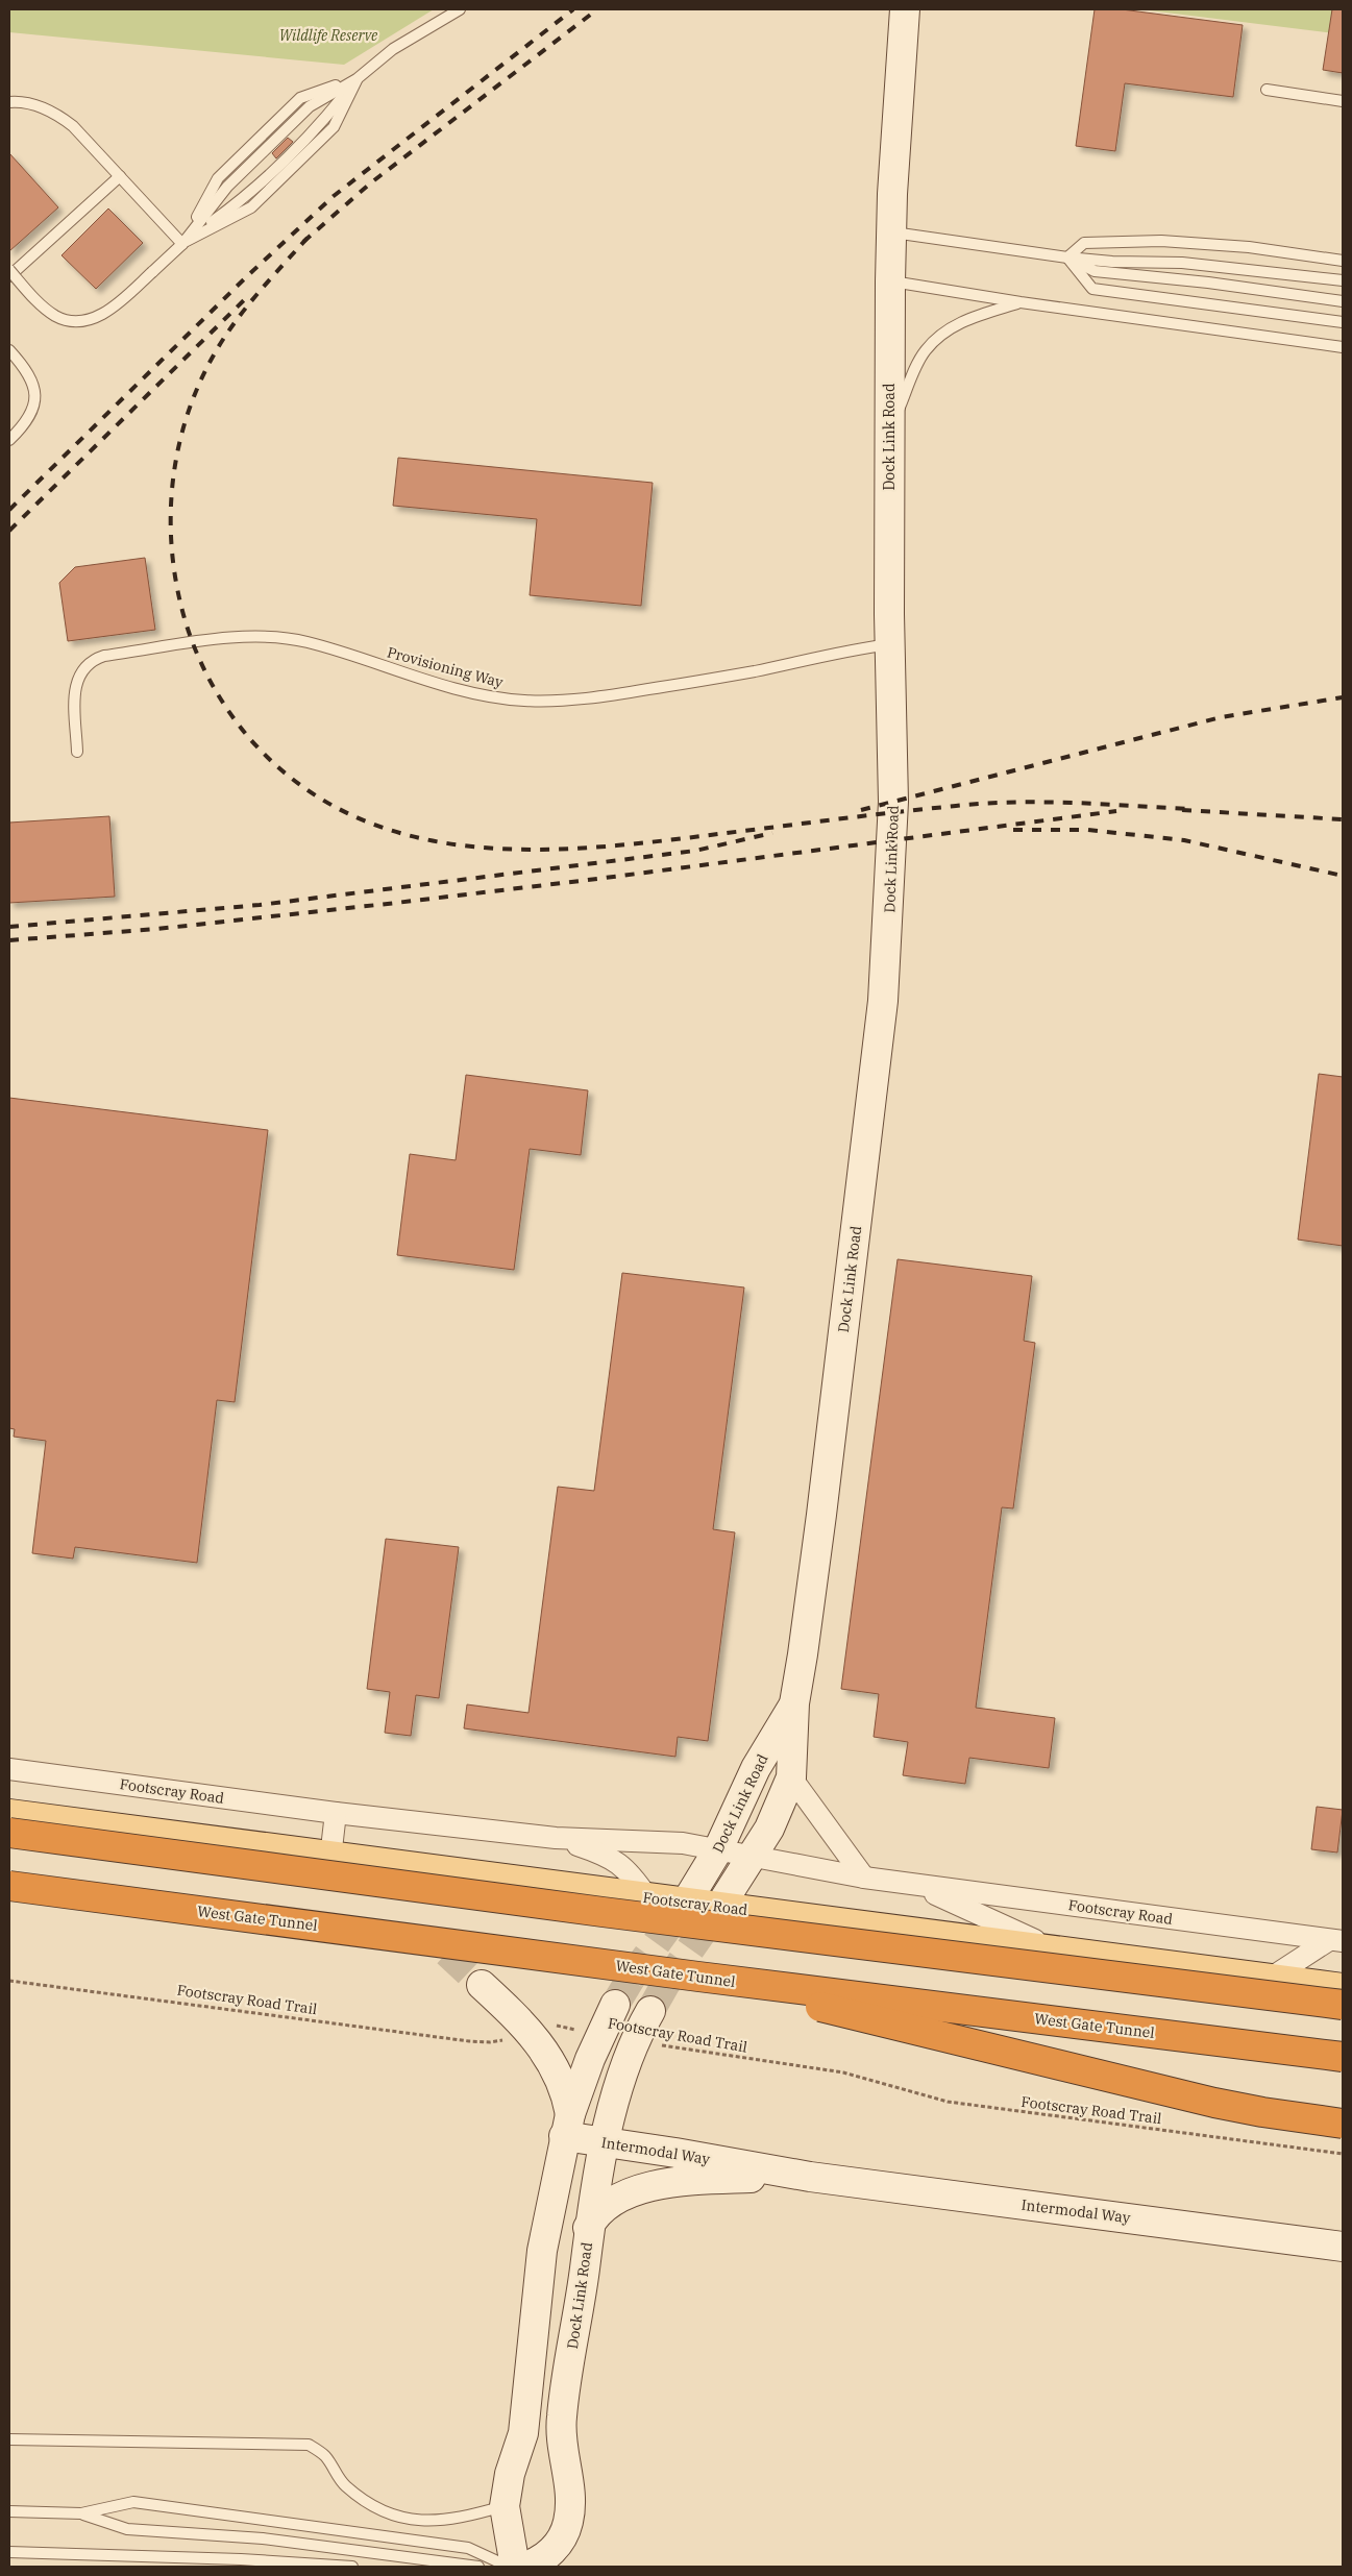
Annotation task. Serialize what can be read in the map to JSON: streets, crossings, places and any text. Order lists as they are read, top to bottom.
{
  "streets": {
    "highway": ["West Gate Tunnel"],
    "main road": ["Footscray Road"],
    "street": ["Dock Link Road", "Intermodal Way"],
    "lane": ["Provisioning Way"],
    "path": ["Footscray Road Trail"]
  },
  "crossings": [
    ["Dock Link Road", "Provisioning Way"],
    ["Dock Link Road", "Footscray Road"],
    ["Dock Link Road", "Footscray Road Trail"],
    ["Dock Link Road", "Intermodal Way"]
  ],
  "parks": ["Wildlife Reserve"]
}
